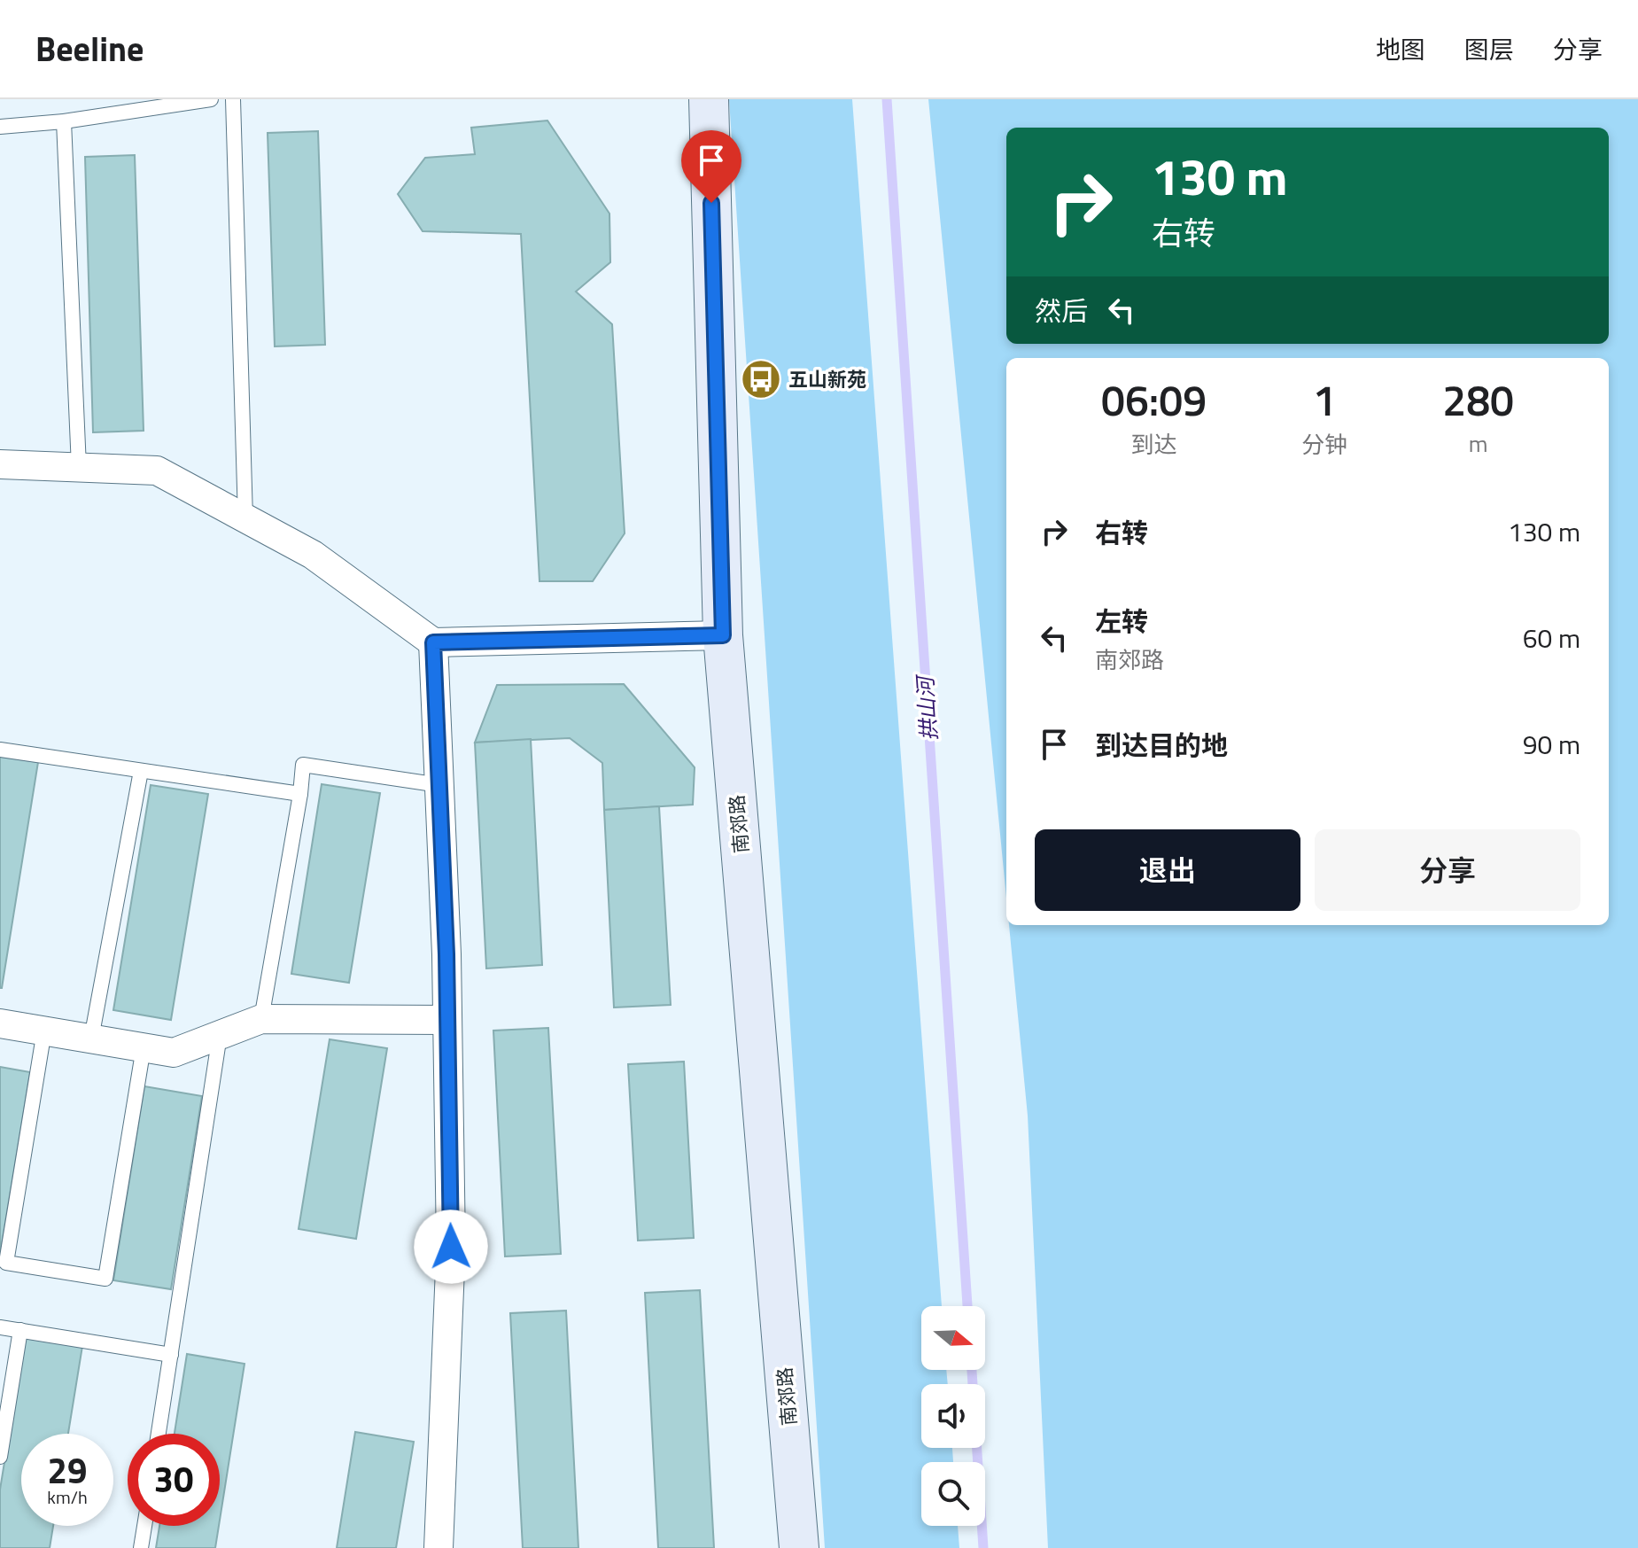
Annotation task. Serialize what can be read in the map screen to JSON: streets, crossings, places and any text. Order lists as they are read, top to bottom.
{
  "streets": {
    "street": ["南郊路"]
  },
  "water": ["拱山河"],
  "places": {
    "bus stop": ["五山新苑"]
  },
  "north": "right",
  "page": {
    "header": "Beeline",
    "nav": ["地图", "图层", "分享"],
    "turn": ["130 m", "右转"],
    "then": "然后",
    "eta": [
      "06:09",
      "到达",
      "1",
      "分钟",
      "280",
      "m"
    ],
    "list": [
      {
        "name": "右转",
        "value": "130 m"
      },
      {
        "name": "左转",
        "note": "南郊路",
        "value": "60 m"
      },
      {
        "name": "到达目的地",
        "value": "90 m"
      }
    ],
    "buttons": ["退出", "分享"],
    "speed": "29 km/h",
    "limit": "30"
  }
}
